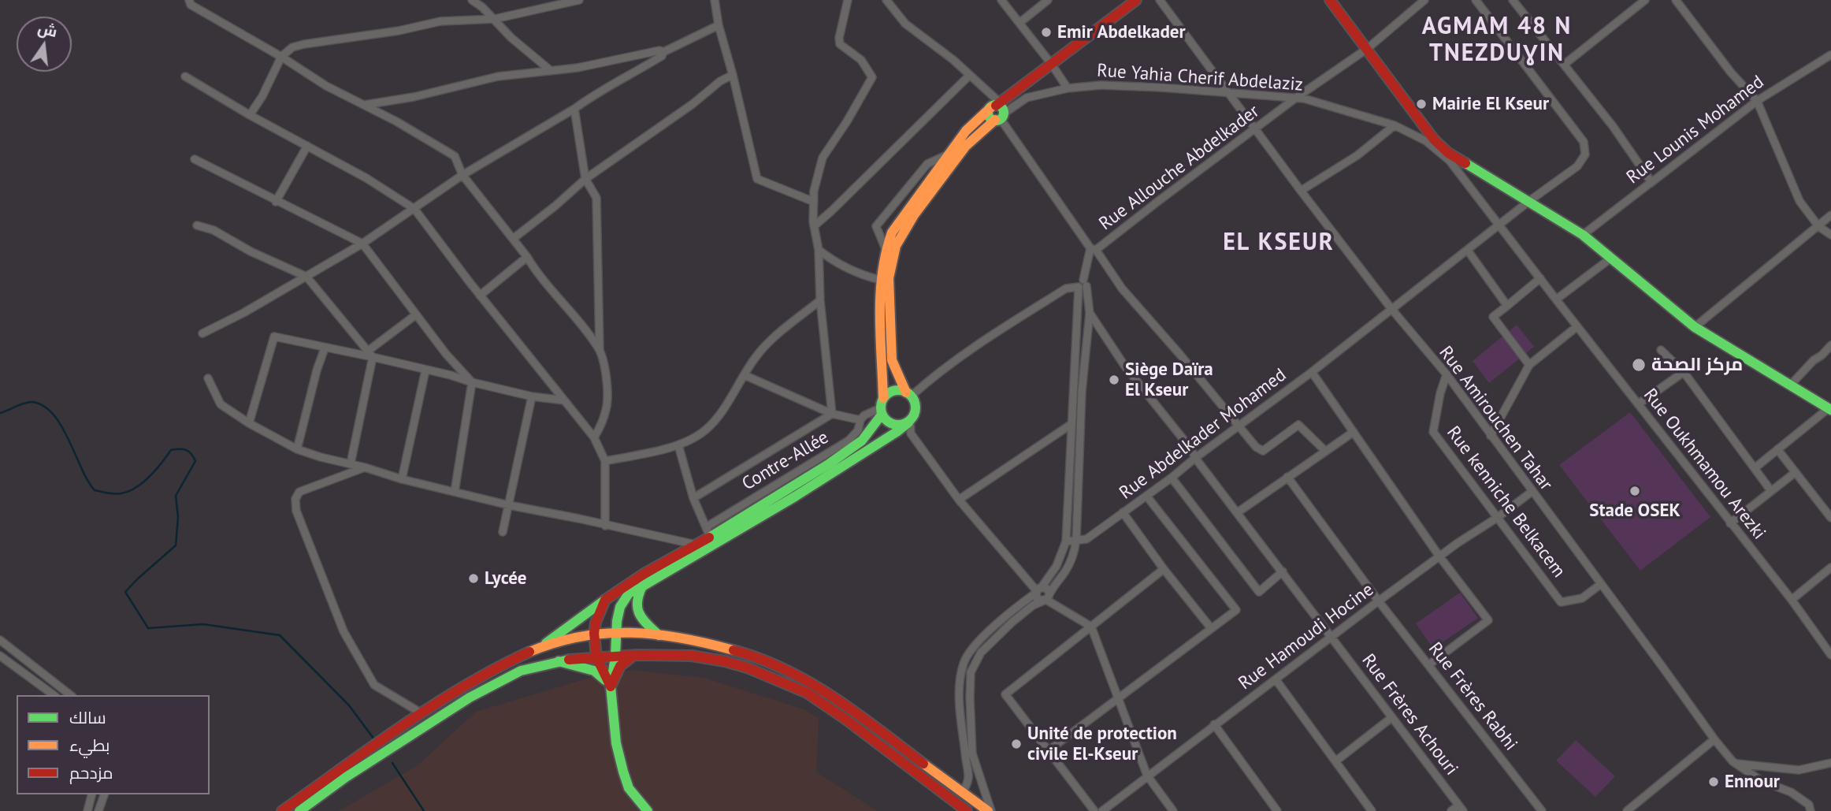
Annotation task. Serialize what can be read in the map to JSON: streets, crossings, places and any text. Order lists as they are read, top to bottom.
{
  "streets": {
    "street": [
      "Rue Yahia Cherif Abdelaziz",
      "Rue Lounis Mohamed",
      "Rue Allouche Abdelkader",
      "Rue Amirouchen Tahar",
      "Rue Abdelkader Mohamed",
      "Contre-Allée",
      "Rue Oukhmamou Arezki",
      "Rue kenniche Belkacem",
      "Rue Hamoudi Hocine",
      "Rue Frères Rabhi",
      "Rue Frères Achouri"
    ]
  },
  "crossings": [
    ["Rue Yahia Cherif Abdelaziz", "Rue Allouche Abdelkader"],
    ["Rue Yahia Cherif Abdelaziz", "Rue Amirouchen Tahar"],
    ["Rue Yahia Cherif Abdelaziz", "Rue Oukhmamou Arezki"],
    ["Rue Allouche Abdelkader", "Rue Amirouchen Tahar"],
    ["Rue Amirouchen Tahar", "Rue Abdelkader Mohamed"],
    ["Rue Amirouchen Tahar", "Rue kenniche Belkacem"],
    ["Rue Amirouchen Tahar", "Rue Hamoudi Hocine"],
    ["Rue Abdelkader Mohamed", "Rue Oukhmamou Arezki"],
    ["Rue Abdelkader Mohamed", "Rue Frères Achouri"],
    ["Rue kenniche Belkacem", "Rue Hamoudi Hocine"],
    ["Rue Hamoudi Hocine", "Rue Frères Rabhi"],
    ["Rue Hamoudi Hocine", "Rue Frères Achouri"]
  ],
  "districts": ["AGMAM 48 N TNEZDUƔIN", "EL KSEUR"],
  "places": [
    "Emir Abdelkader",
    "Mairie El Kseur",
    "مركز الصحة",
    "Siège Daïra El Kseur",
    "Stade OSEK",
    "Lycée",
    "Unité de protection civile El-Kseur",
    "Ennour"
  ],
  "legend": ["سالك", "بطيء", "مزدحم"],
  "north": "top"
}
